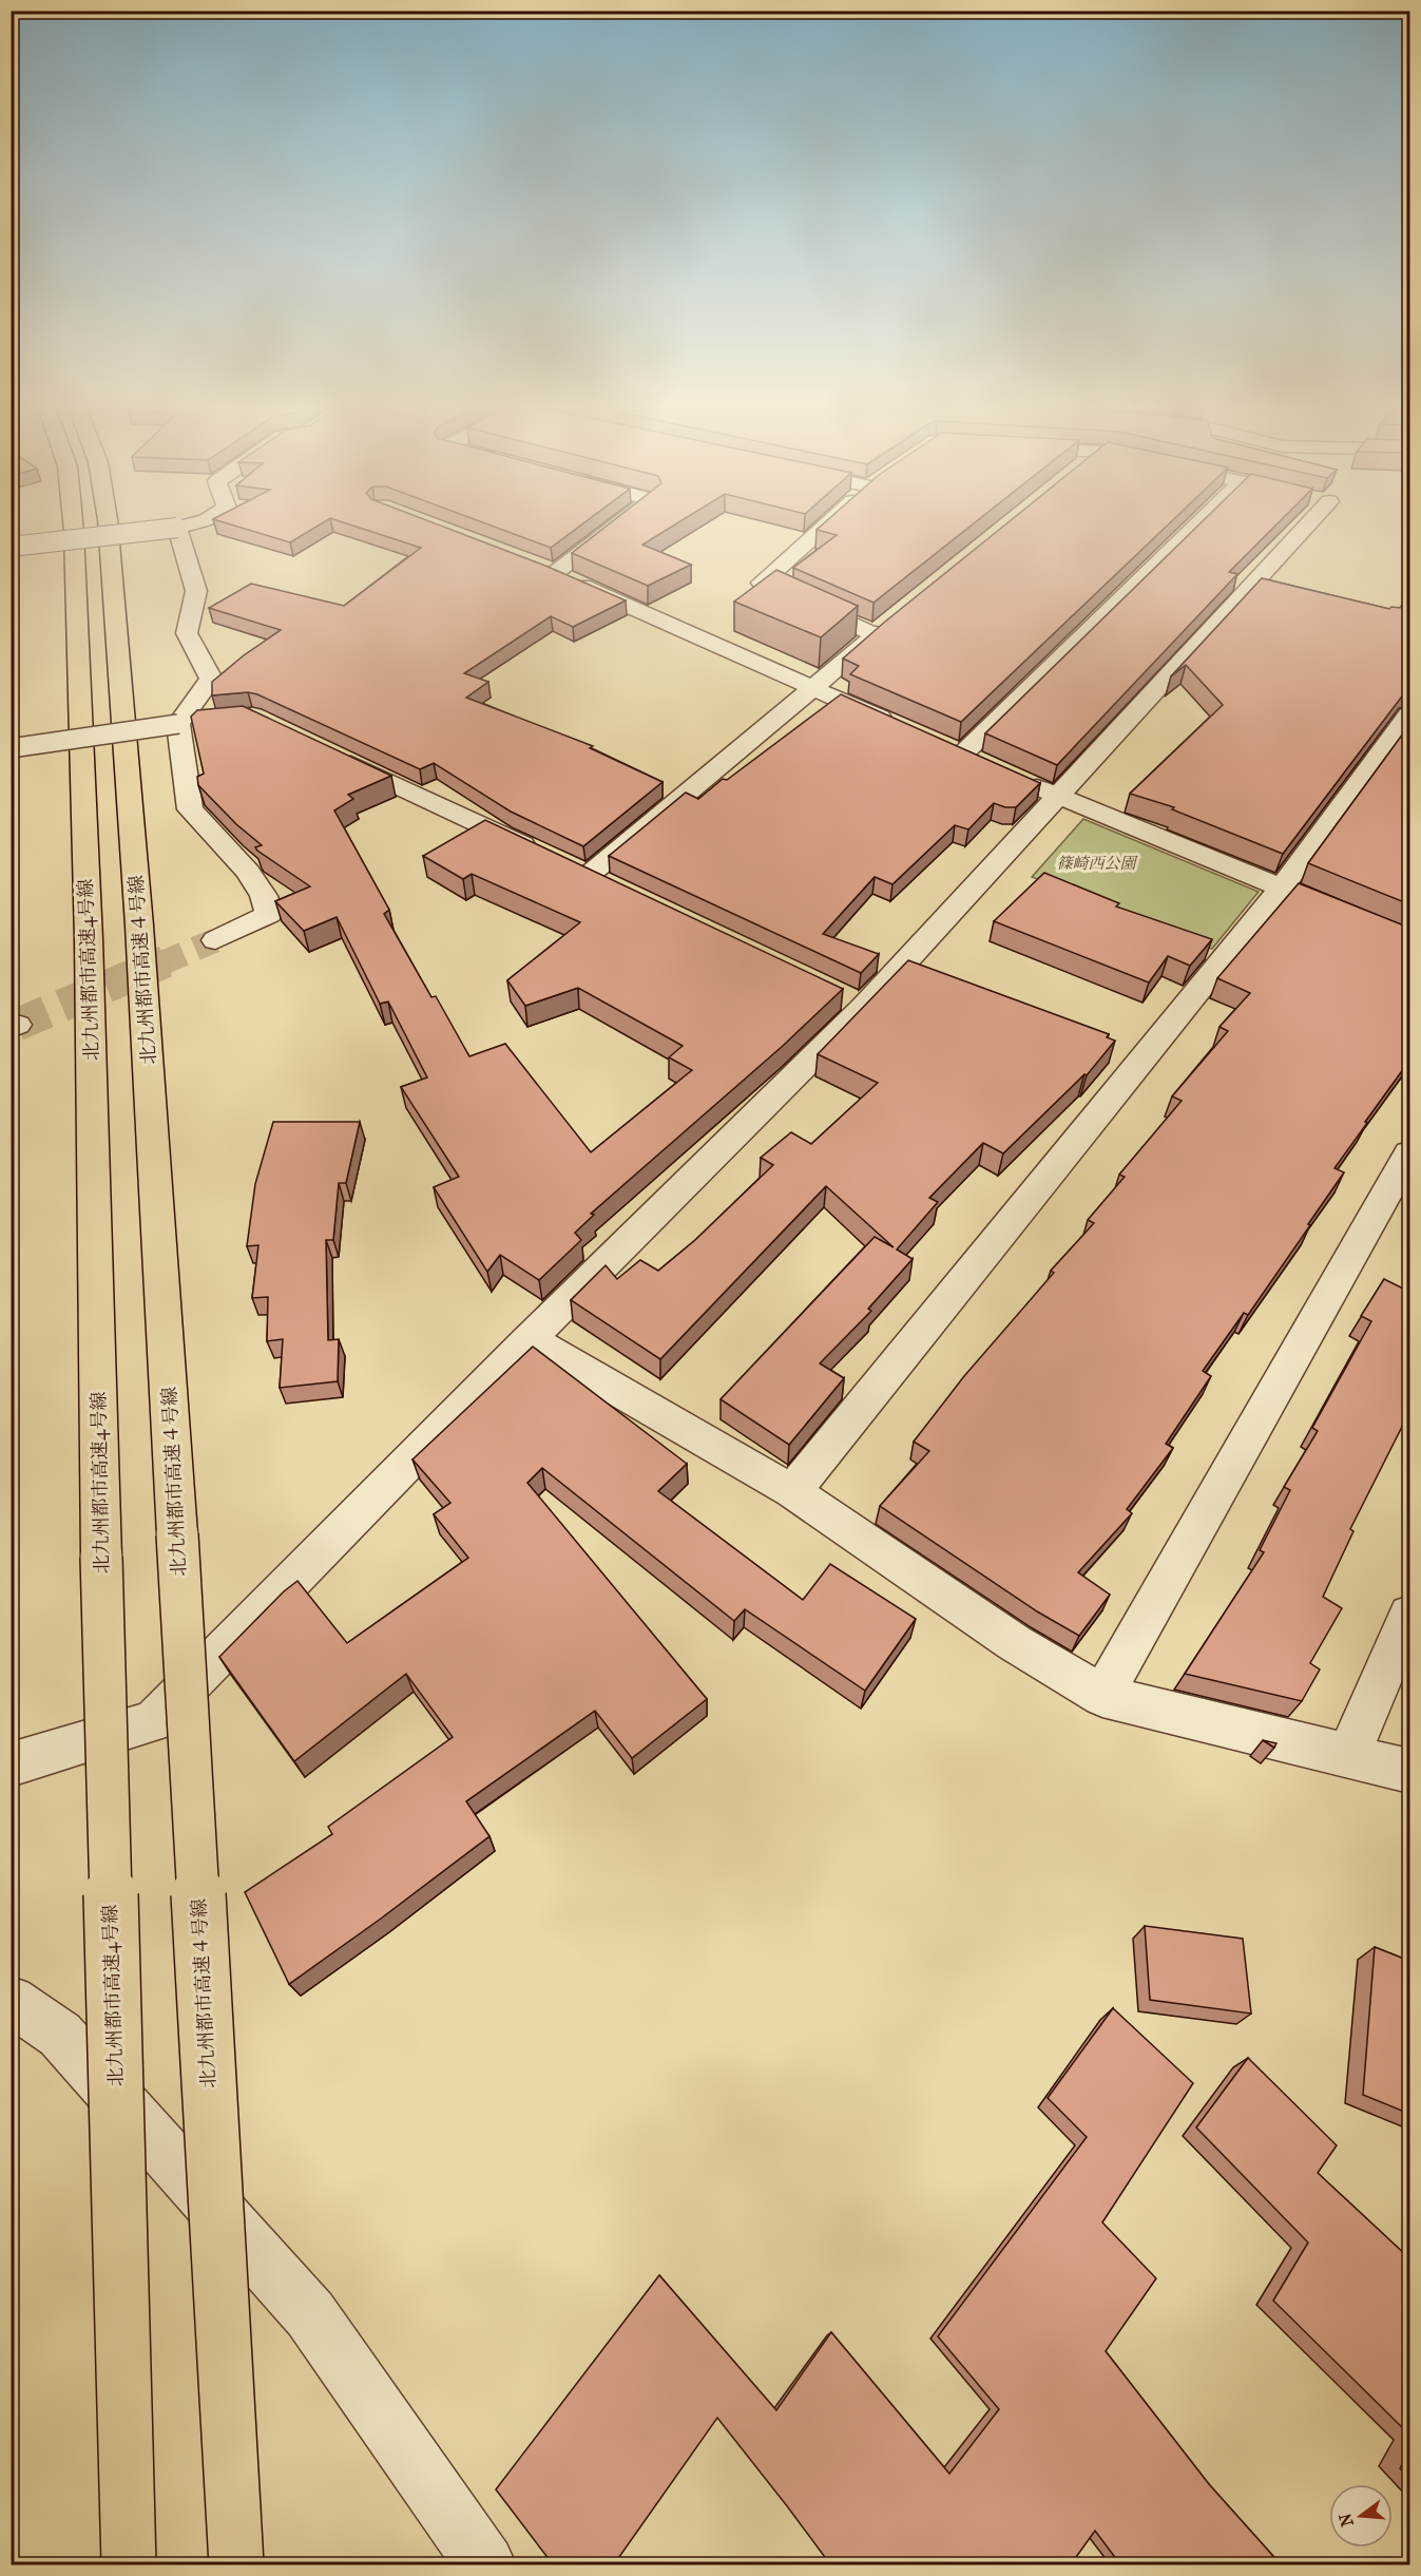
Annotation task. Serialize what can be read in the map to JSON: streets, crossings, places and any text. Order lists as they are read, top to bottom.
{
  "streets": {
    "highway": ["北九州都市高速4号線", "北九州都市高速４号線"]
  },
  "parks": ["篠崎西公園"],
  "north": "left"
}
